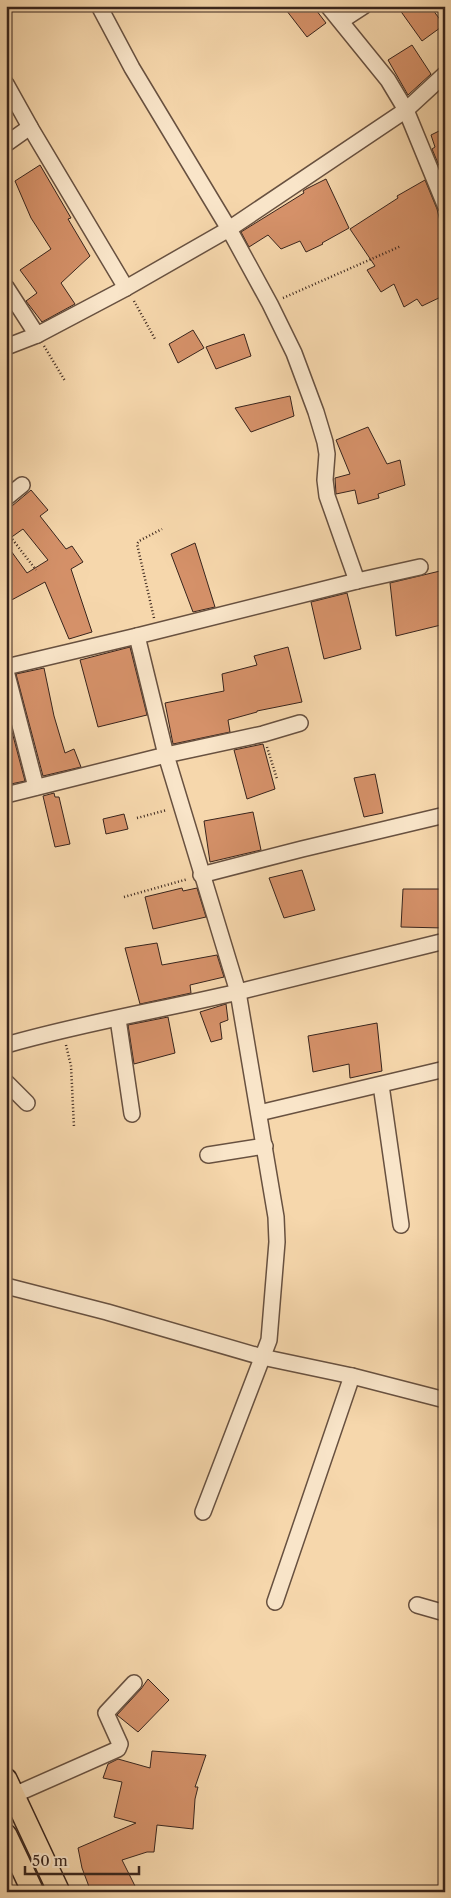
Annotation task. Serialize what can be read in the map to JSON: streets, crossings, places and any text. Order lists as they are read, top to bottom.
{
  "scale_bar": "50 m"
}
